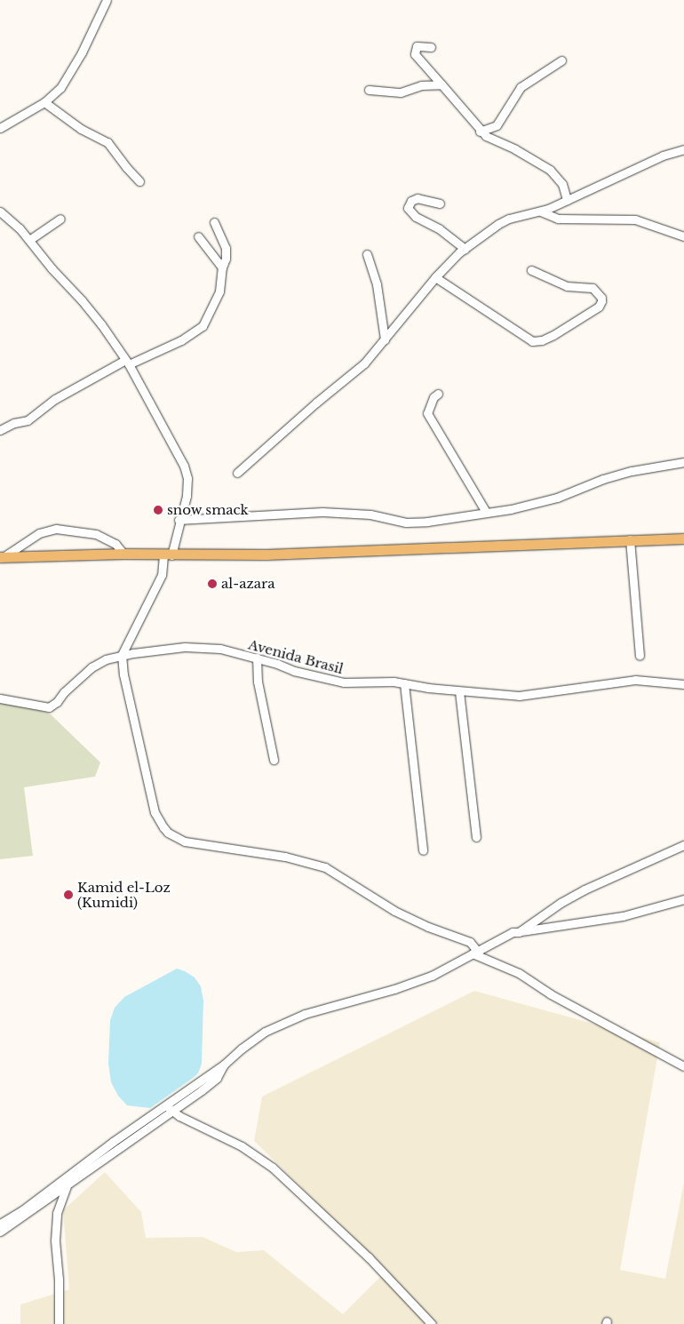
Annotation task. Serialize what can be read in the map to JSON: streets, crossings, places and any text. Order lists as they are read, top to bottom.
{
  "streets": {
    "street": ["Avenida Brasil"]
  },
  "places": ["snow smack", "al-azara", "Kamid el-Loz (Kumidi)"]
}
